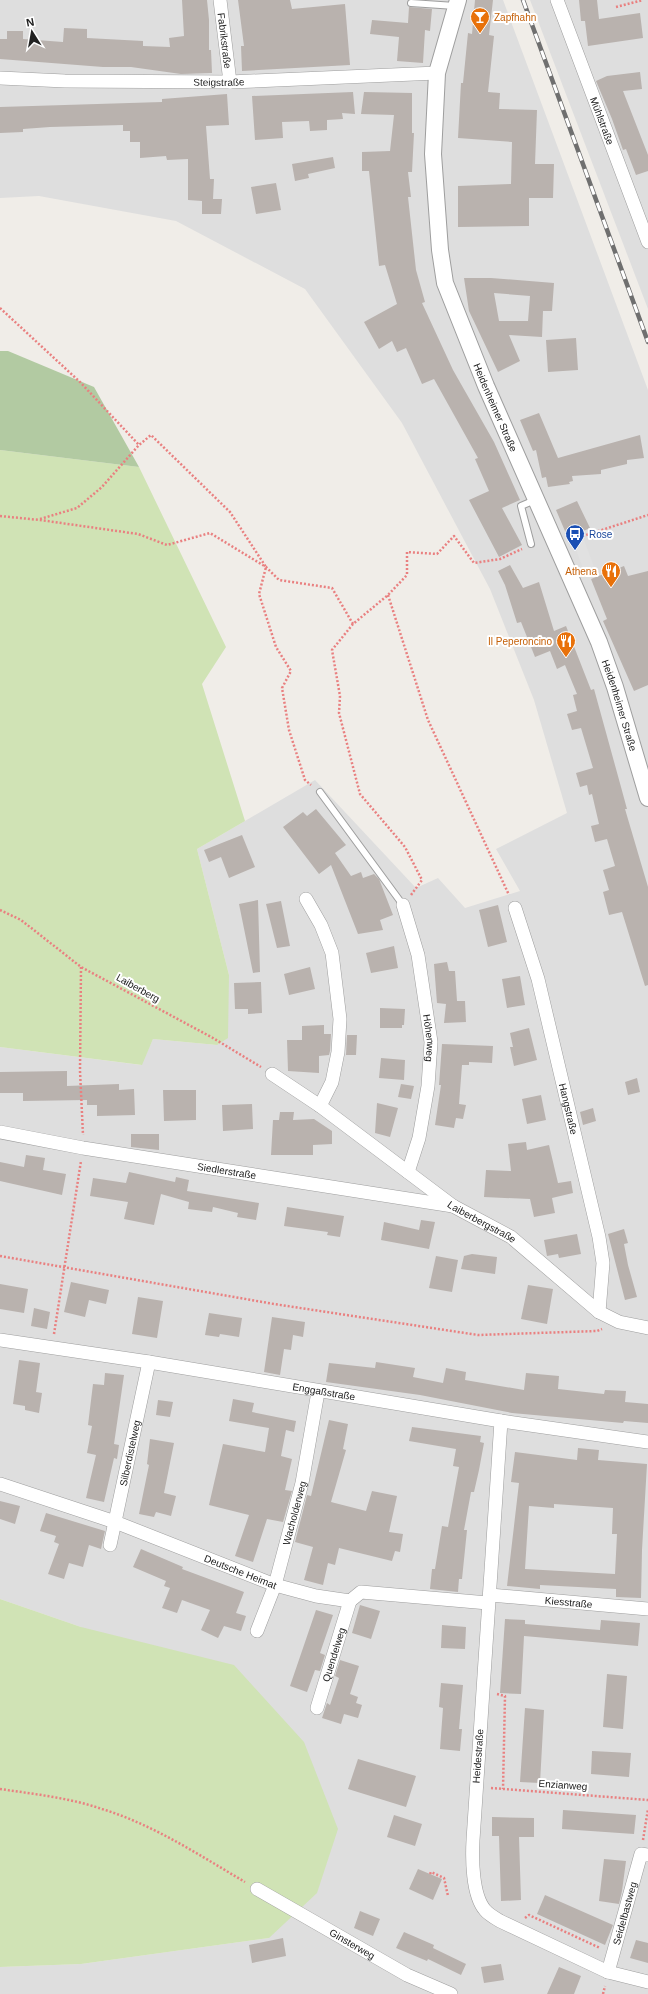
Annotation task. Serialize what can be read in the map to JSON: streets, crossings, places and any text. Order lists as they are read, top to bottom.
{
  "streets": {
    "street": [
      "Fabrikstraße",
      "Steigstraße",
      "Mühlstraße",
      "Heidenheimer Straße",
      "Höhenweg",
      "Hangstraße",
      "Siedlerstraße",
      "Laiberbergstraße",
      "Enggaßstraße",
      "Silberdistelweg",
      "Wacholderweg",
      "Deutsche Heimat",
      "Kiesstraße",
      "Quendelweg",
      "Heidestraße",
      "Seidelbastweg",
      "Ginsterweg"
    ],
    "path": ["Laiberberg", "Enzianweg"]
  },
  "crossings": [
    ["Fabrikstraße", "Steigstraße"],
    ["Steigstraße", "Heidenheimer Straße"],
    ["Laiberberg", "Laiberbergstraße"],
    ["Höhenweg", "Laiberbergstraße"],
    ["Hangstraße", "Laiberbergstraße"],
    ["Siedlerstraße", "Laiberbergstraße"],
    ["Enggaßstraße", "Silberdistelweg"],
    ["Enggaßstraße", "Wacholderweg"],
    ["Enggaßstraße", "Heidestraße"],
    ["Silberdistelweg", "Deutsche Heimat"],
    ["Wacholderweg", "Deutsche Heimat"],
    ["Deutsche Heimat", "Quendelweg"],
    ["Kiesstraße", "Heidestraße"],
    ["Heidestraße", "Enzianweg"],
    ["Heidestraße", "Seidelbastweg"]
  ],
  "places": {
    "bar": ["Zapfhahn"],
    "bus stop": ["Rose"],
    "restaurant": ["Athena", "Il Peperoncino"]
  },
  "north": "top"
}
